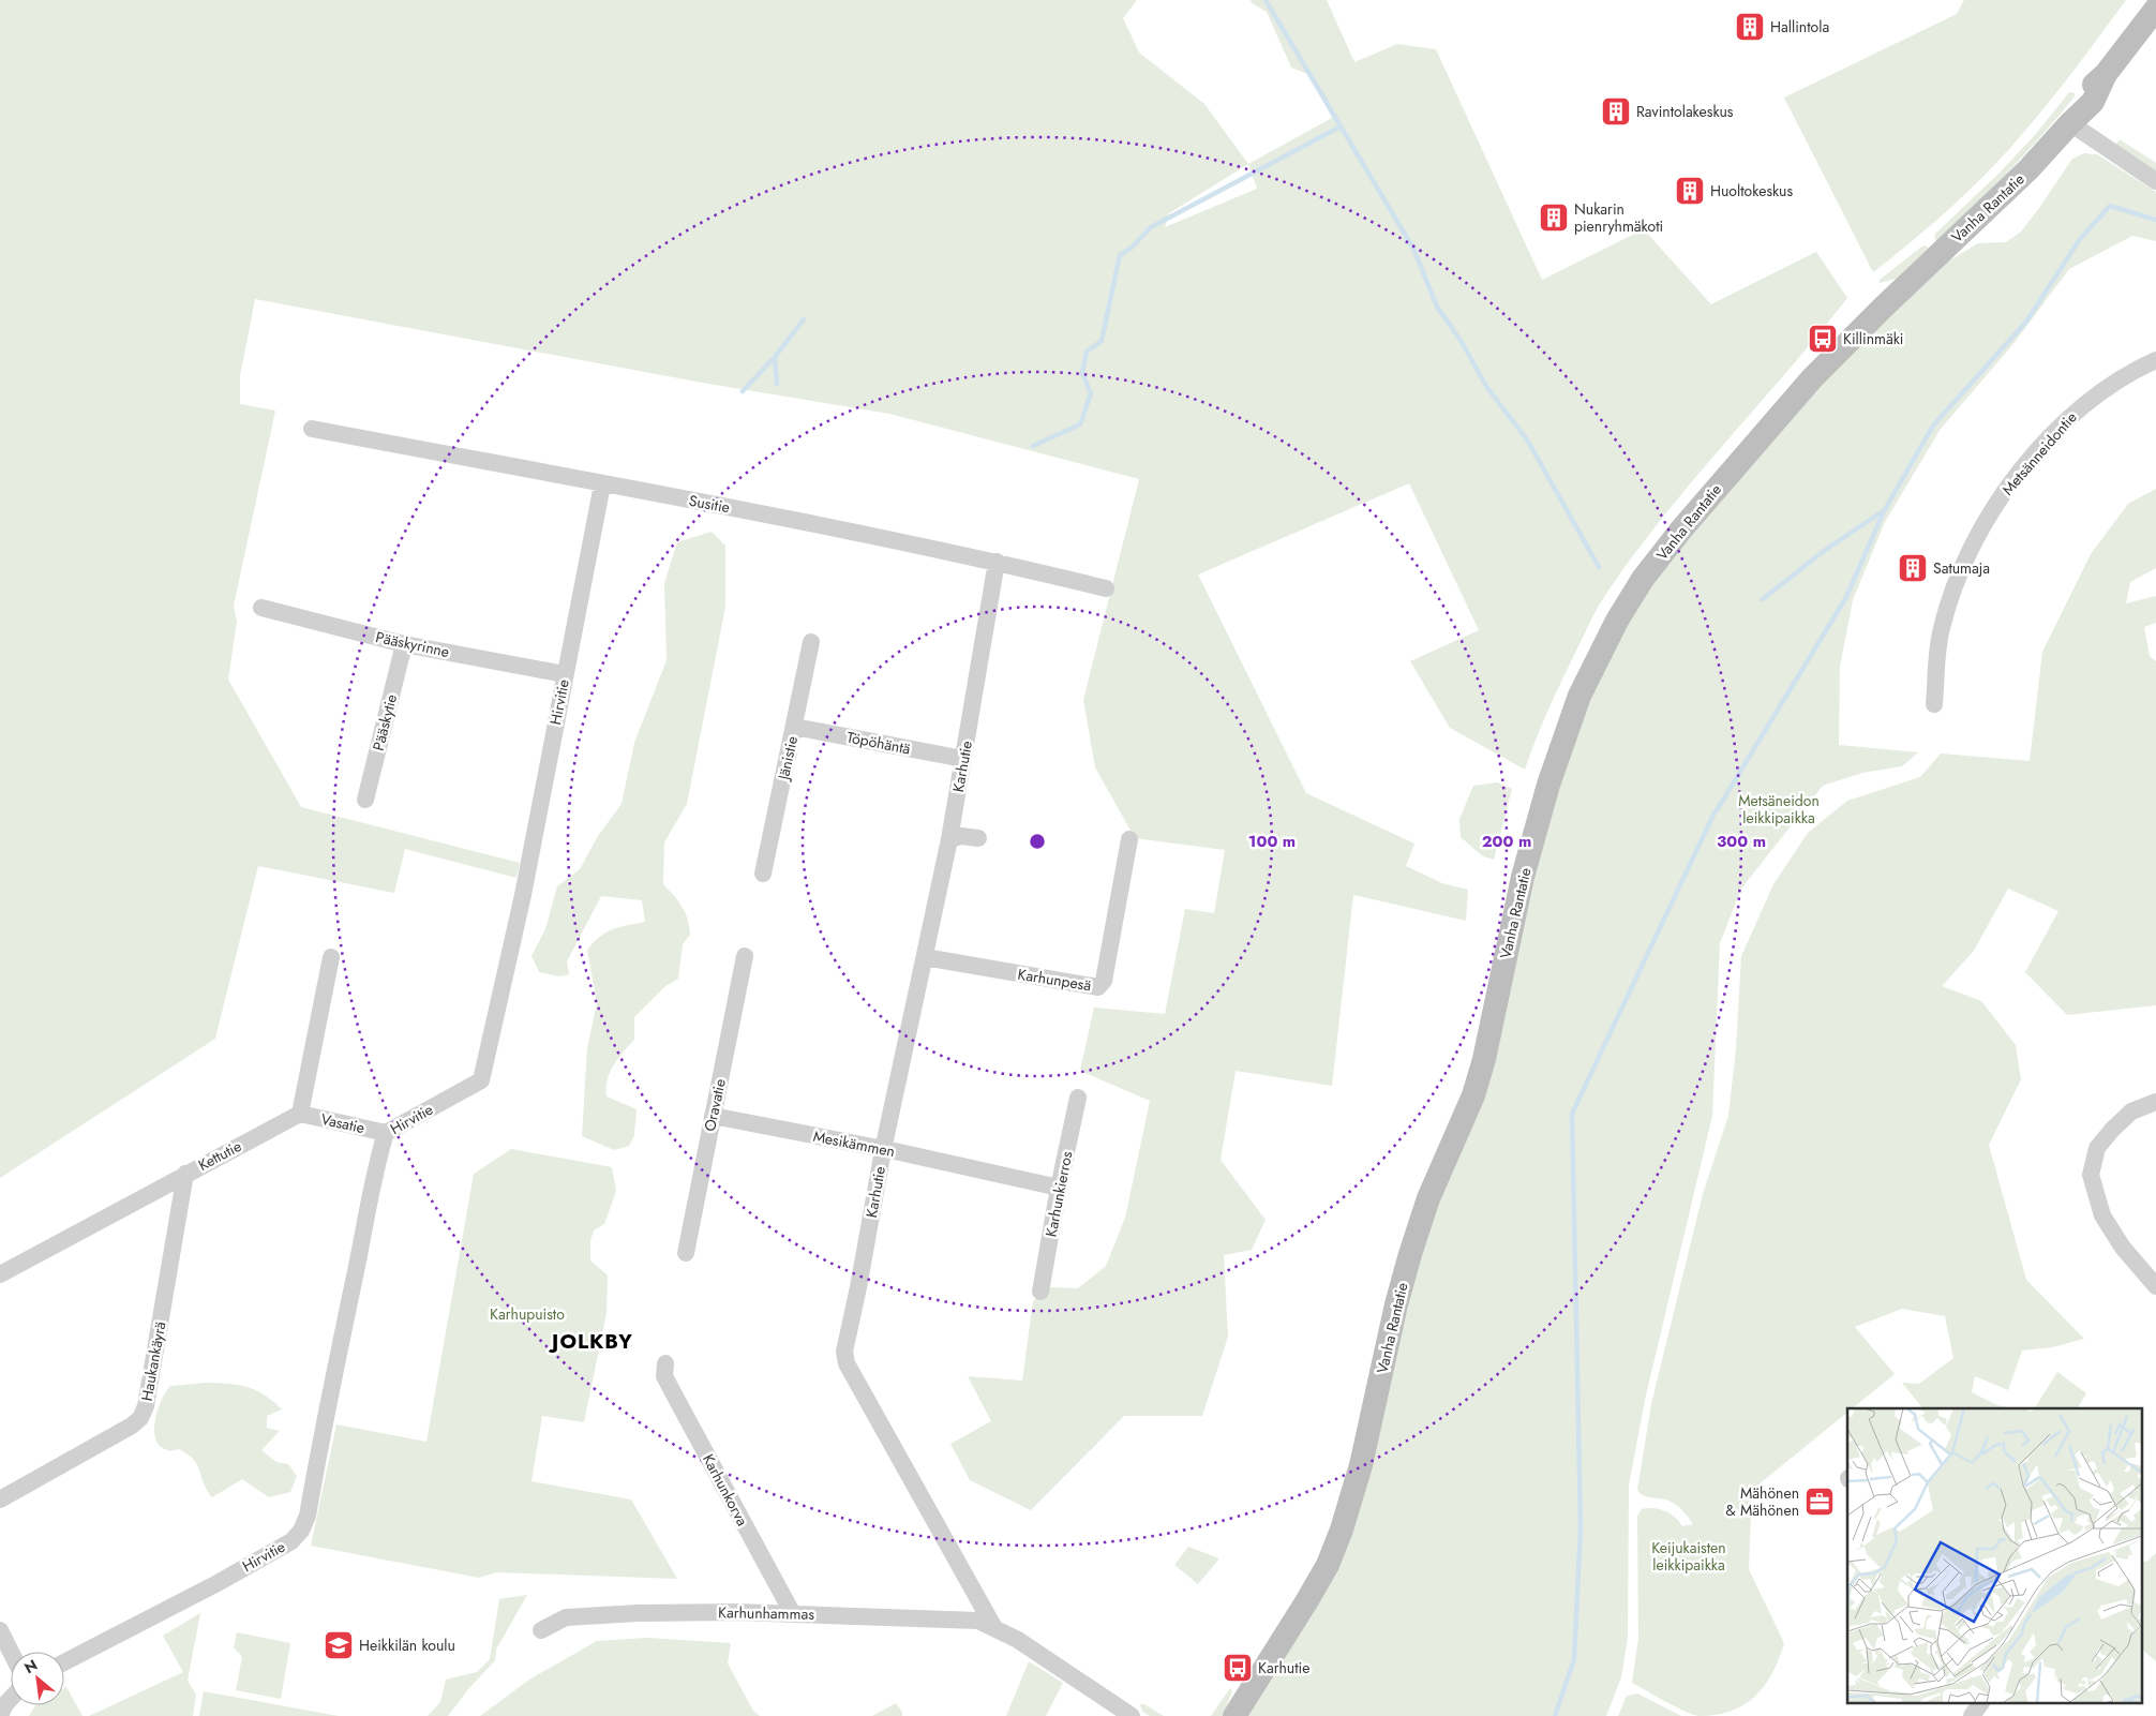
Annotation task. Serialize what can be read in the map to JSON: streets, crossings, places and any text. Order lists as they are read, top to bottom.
{
  "streets": {
    "main road": ["Vanha Rantatie"],
    "street": [
      "Metsänneidontie",
      "Susitie",
      "Pääskyrinne",
      "Hirvitie",
      "Pääskytie",
      "Töpöhäntä",
      "Jänistie",
      "Karhutie",
      "Karhunpesä",
      "Oravatie",
      "Vasatie",
      "Mesikämmen",
      "Kettutie",
      "Karhunkierros",
      "Haukankäyrä",
      "Karhunkorva",
      "Karhunhammas"
    ]
  },
  "crossings": [
    ["Susitie", "Hirvitie"],
    ["Susitie", "Karhutie"],
    ["Pääskyrinne", "Hirvitie"],
    ["Pääskyrinne", "Pääskytie"],
    ["Hirvitie", "Vasatie"],
    ["Töpöhäntä", "Jänistie"],
    ["Töpöhäntä", "Karhutie"],
    ["Karhutie", "Karhunpesä"],
    ["Karhutie", "Mesikämmen"],
    ["Karhutie", "Karhunhammas"],
    ["Oravatie", "Mesikämmen"],
    ["Vasatie", "Kettutie"],
    ["Mesikämmen", "Karhunkierros"],
    ["Kettutie", "Haukankäyrä"],
    ["Karhunkorva", "Karhunhammas"]
  ],
  "districts": ["JOLKBY"],
  "parks": ["Metsäneidon leikkipaikka", "Karhupuisto", "Keijukaisten leikkipaikka"],
  "places": {
    "building": [
      "Hallintola",
      "Ravintolakeskus",
      "Huoltokeskus",
      "Nukarin pienryhmäkoti",
      "Satumaja"
    ],
    "bus stop": ["Killinmäki", "Karhutie"],
    "office": ["Mähönen & Mähönen"],
    "school or university": ["Heikkilän koulu"]
  },
  "north": "top left",
  "rings": ["100 m", "200 m", "300 m"]
}
